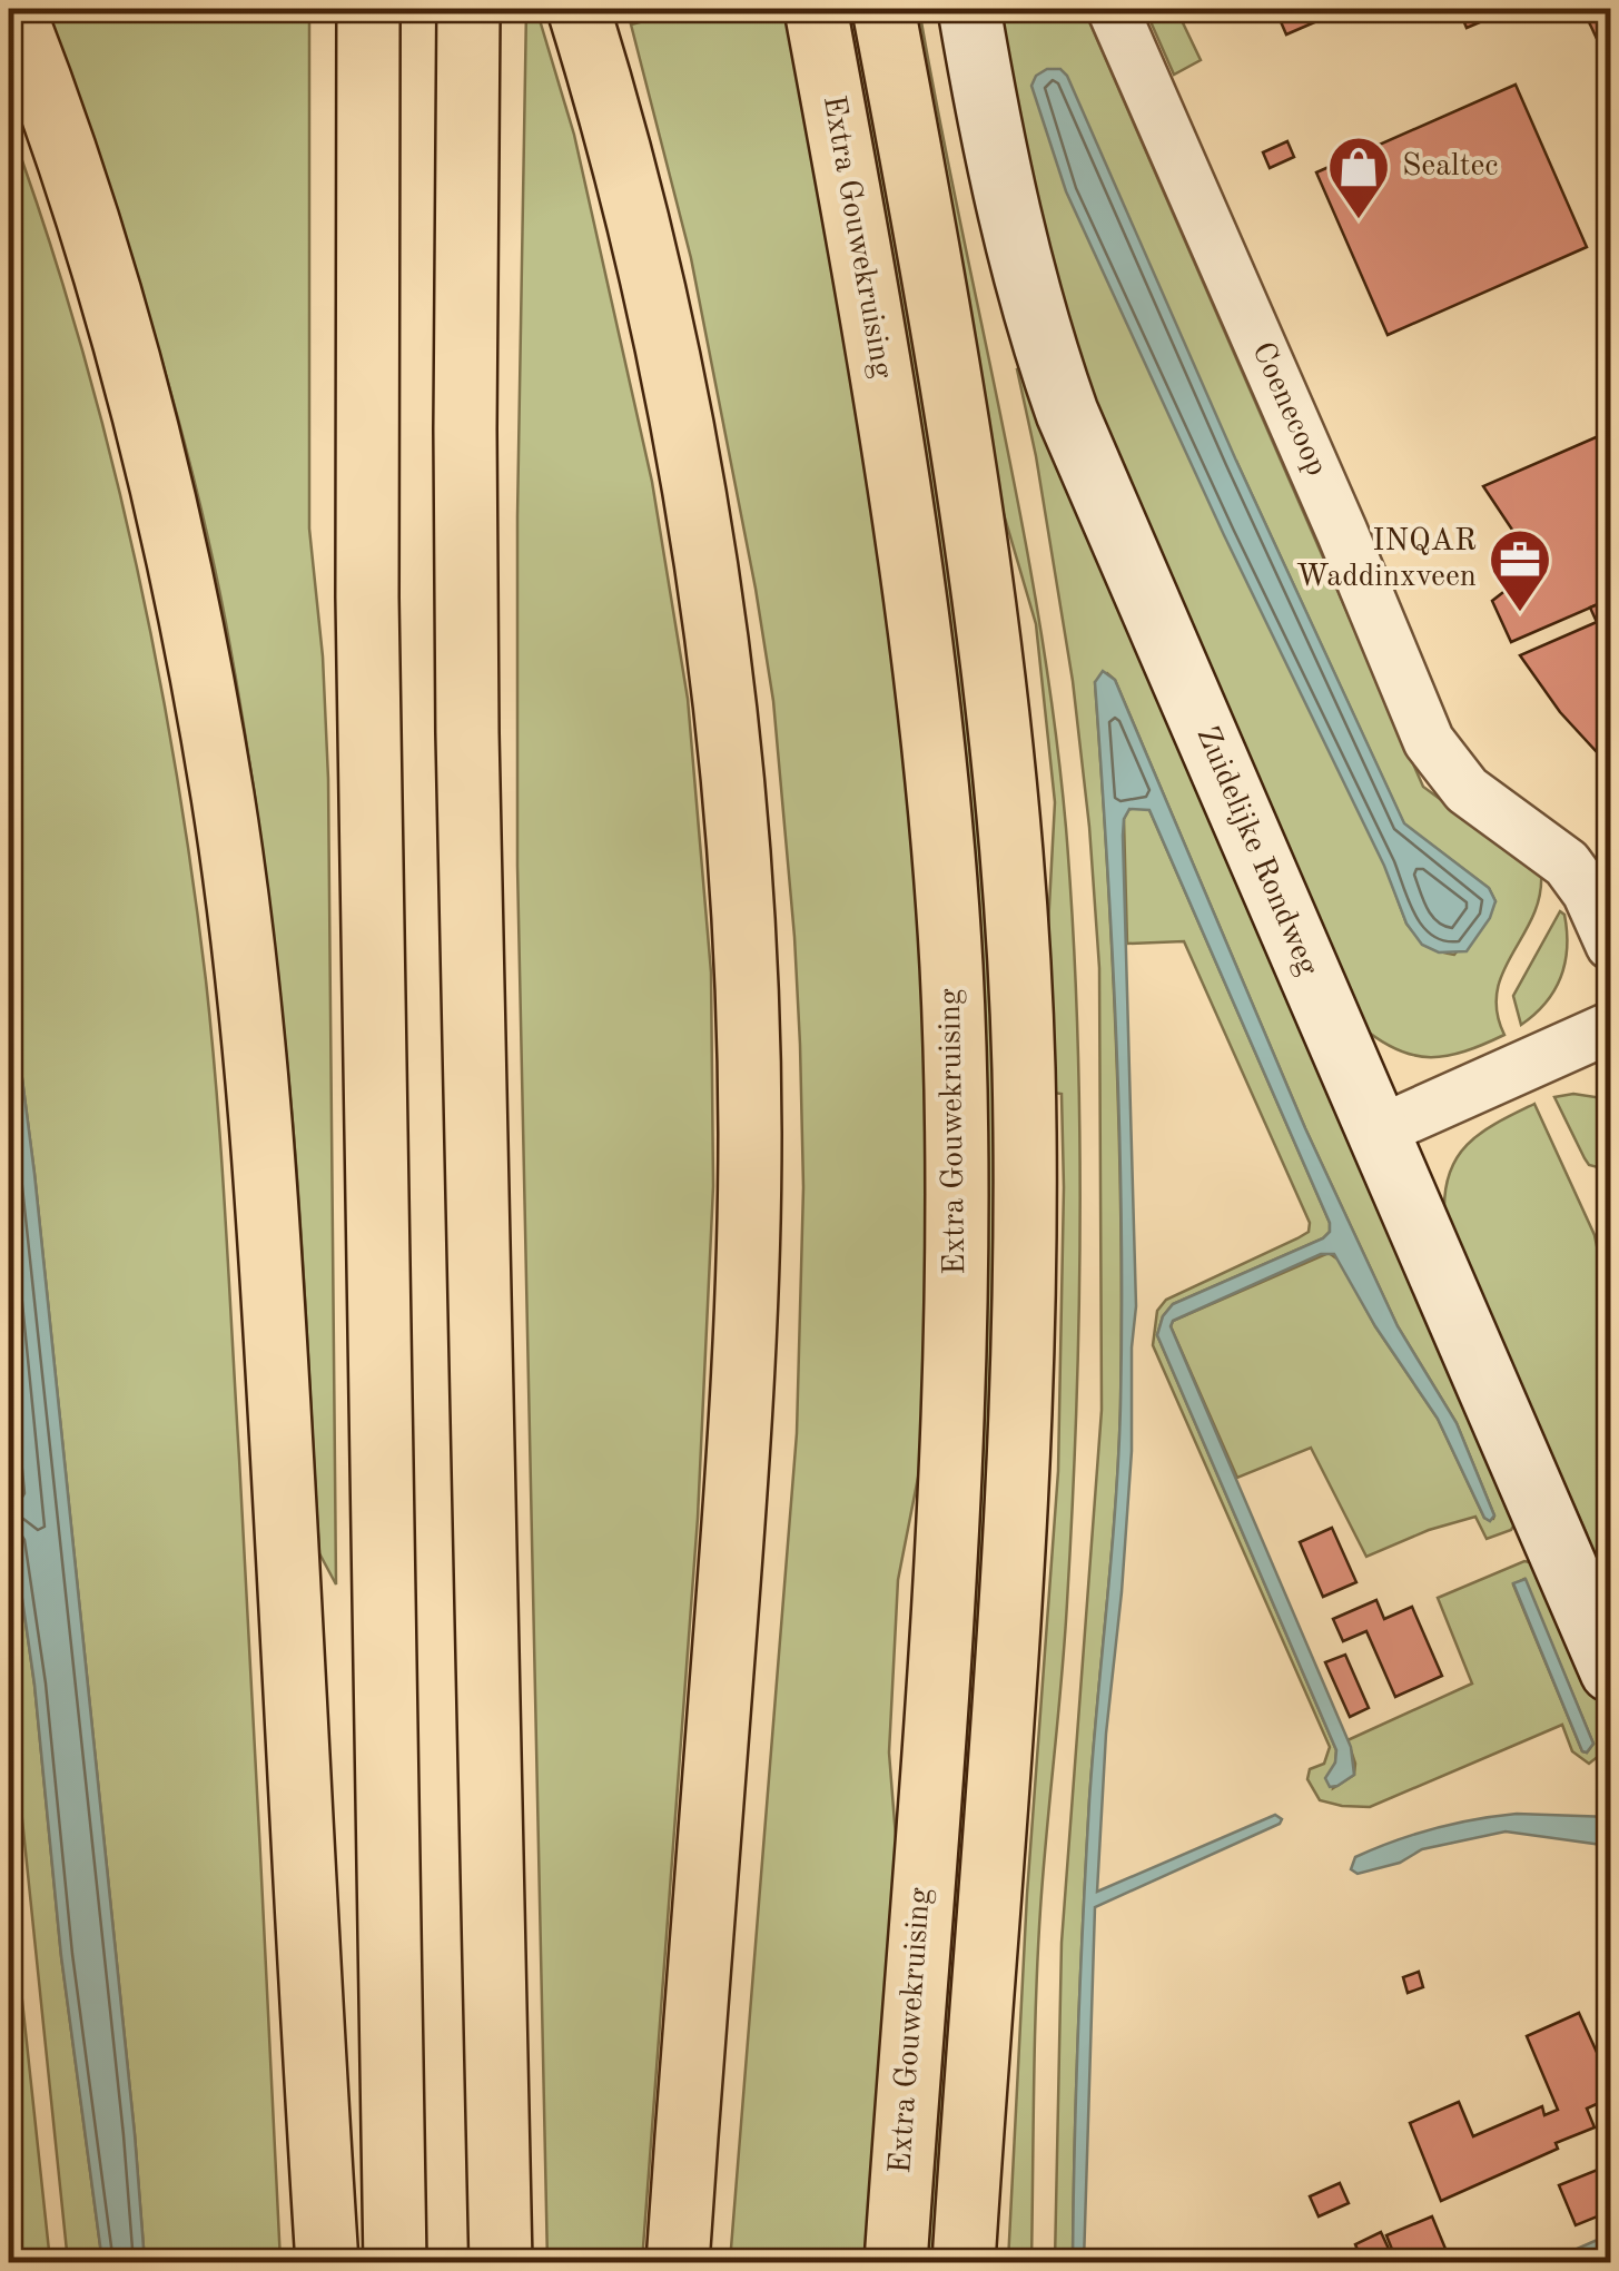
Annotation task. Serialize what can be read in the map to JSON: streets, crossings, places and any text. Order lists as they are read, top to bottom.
{
  "streets": {
    "main road": ["Extra Gouwekruising", "Zuidelijke Rondweg"],
    "street": ["Coenecoop"]
  },
  "places": {
    "shop": ["Sealtec"],
    "office": ["INQAR Waddinxveen"]
  }
}
